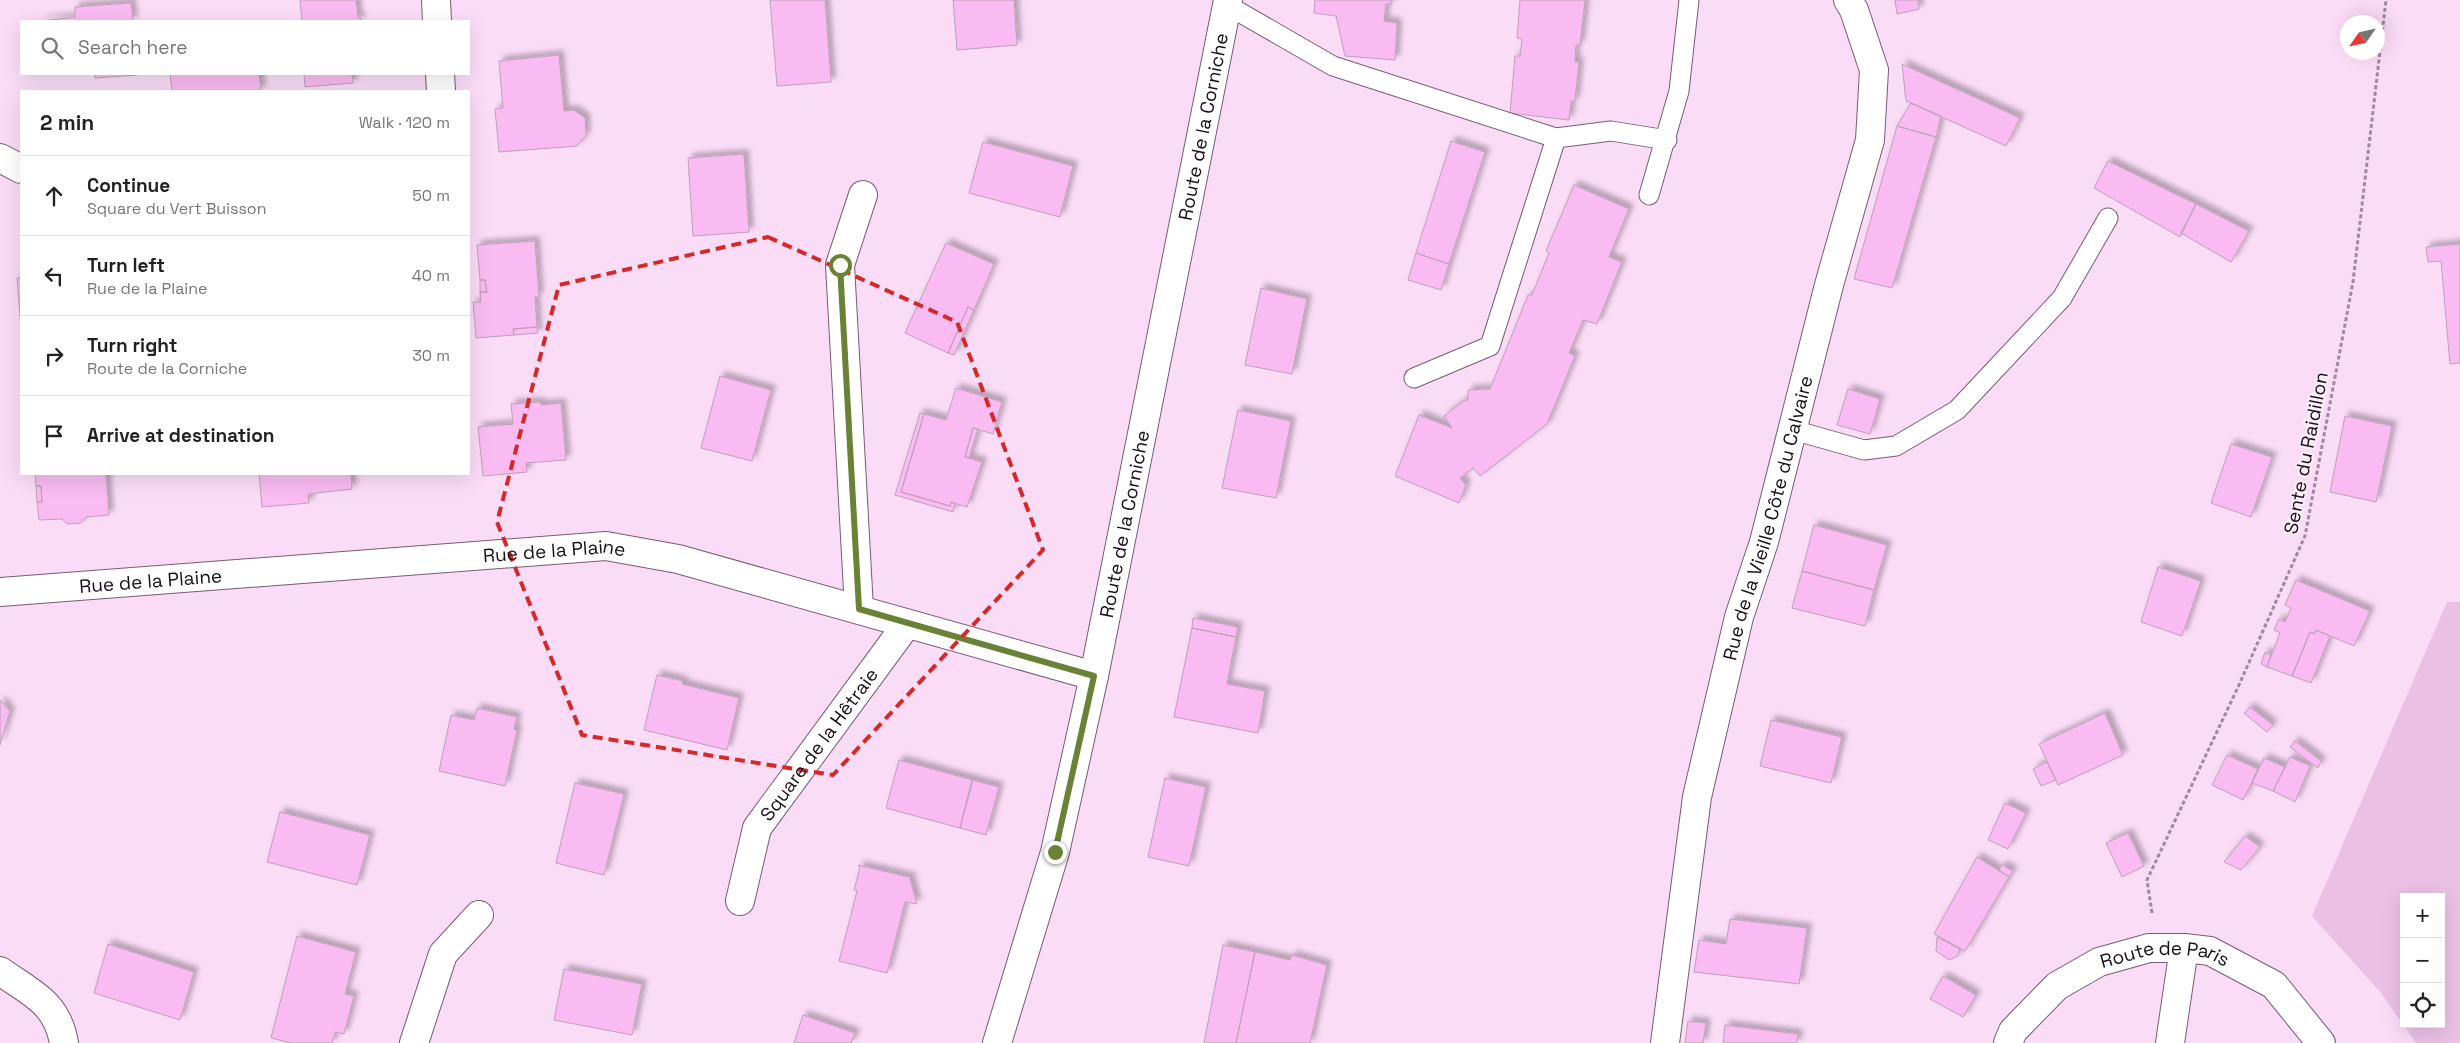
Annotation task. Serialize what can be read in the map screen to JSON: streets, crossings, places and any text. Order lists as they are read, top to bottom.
{
  "streets": {
    "street": [
      "Route de la Corniche",
      "Rue de la Vieille Côte du Calvaire",
      "Rue de la Plaine",
      "Square de la Hêtraie",
      "Route de Paris"
    ],
    "path": ["Sente du Raidillon"]
  },
  "crossings": [
    ["Route de la Corniche", "Rue de la Plaine"],
    ["Rue de la Plaine", "Square de la Hêtraie"]
  ],
  "north": "bottom left",
  "page": {
    "search": "Search here",
    "heading": ["2 min", "Walk · 120 m"],
    "list": [
      ["Continue", "Square du Vert Buisson", "50 m"],
      ["Turn left", "Rue de la Plaine", "40 m"],
      ["Turn right", "Route de la Corniche", "30 m"],
      "Arrive at destination"
    ],
    "map_buttons": ["+", "−"]
  }
}
